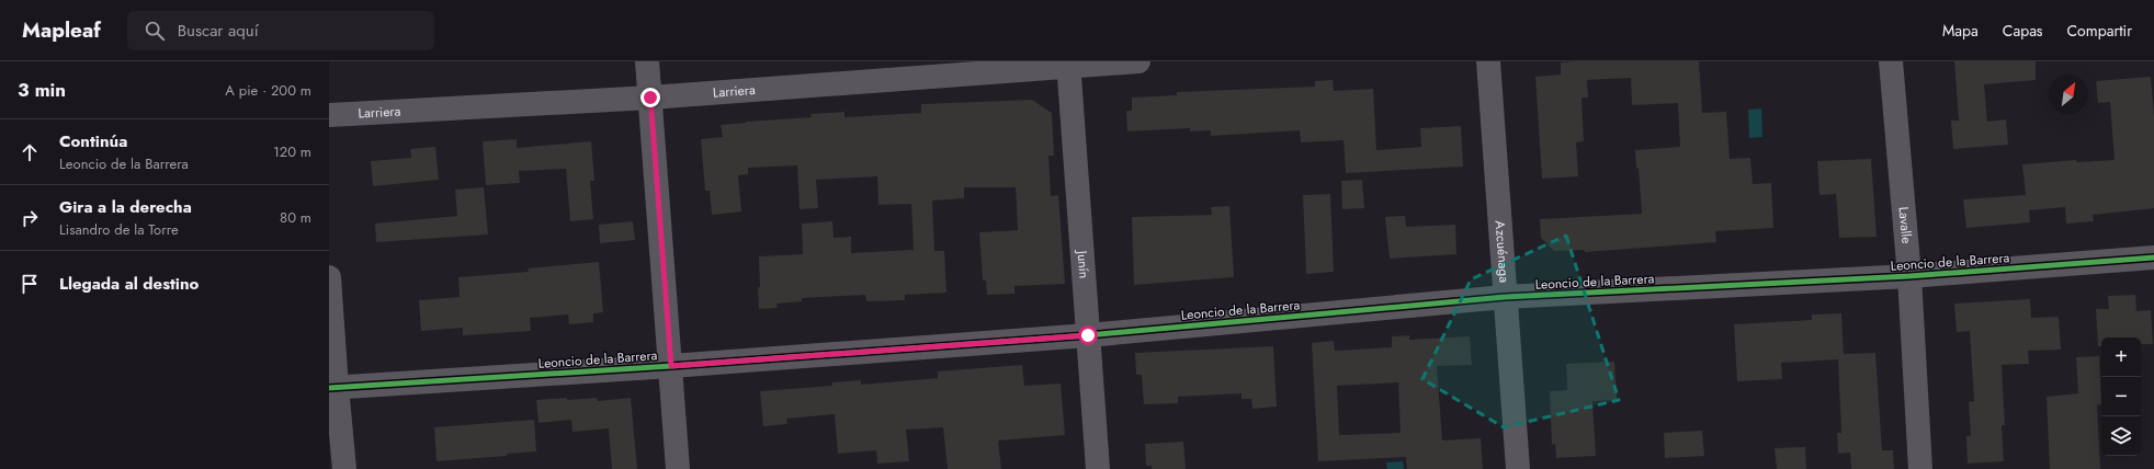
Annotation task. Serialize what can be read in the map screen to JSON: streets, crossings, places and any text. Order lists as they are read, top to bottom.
{
  "streets": {
    "street": [
      "Larriera",
      "Lavalle",
      "Azcuénaga",
      "Leoncio de la Barrera",
      "Junín"
    ]
  },
  "crossings": [
    ["Larriera", "Junín"],
    ["Lavalle", "Leoncio de la Barrera"],
    ["Azcuénaga", "Leoncio de la Barrera"],
    ["Leoncio de la Barrera", "Junín"]
  ],
  "north": "top right",
  "page": {
    "header": "Mapleaf",
    "search": "Buscar aquí",
    "nav": ["Mapa", "Capas", "Compartir"],
    "heading": ["3 min", "A pie · 200 m"],
    "list": [
      ["Continúa", "Leoncio de la Barrera", "120 m"],
      ["Gira a la derecha", "Lisandro de la Torre", "80 m"],
      "Llegada al destino"
    ],
    "map_buttons": ["+", "−"]
  }
}
